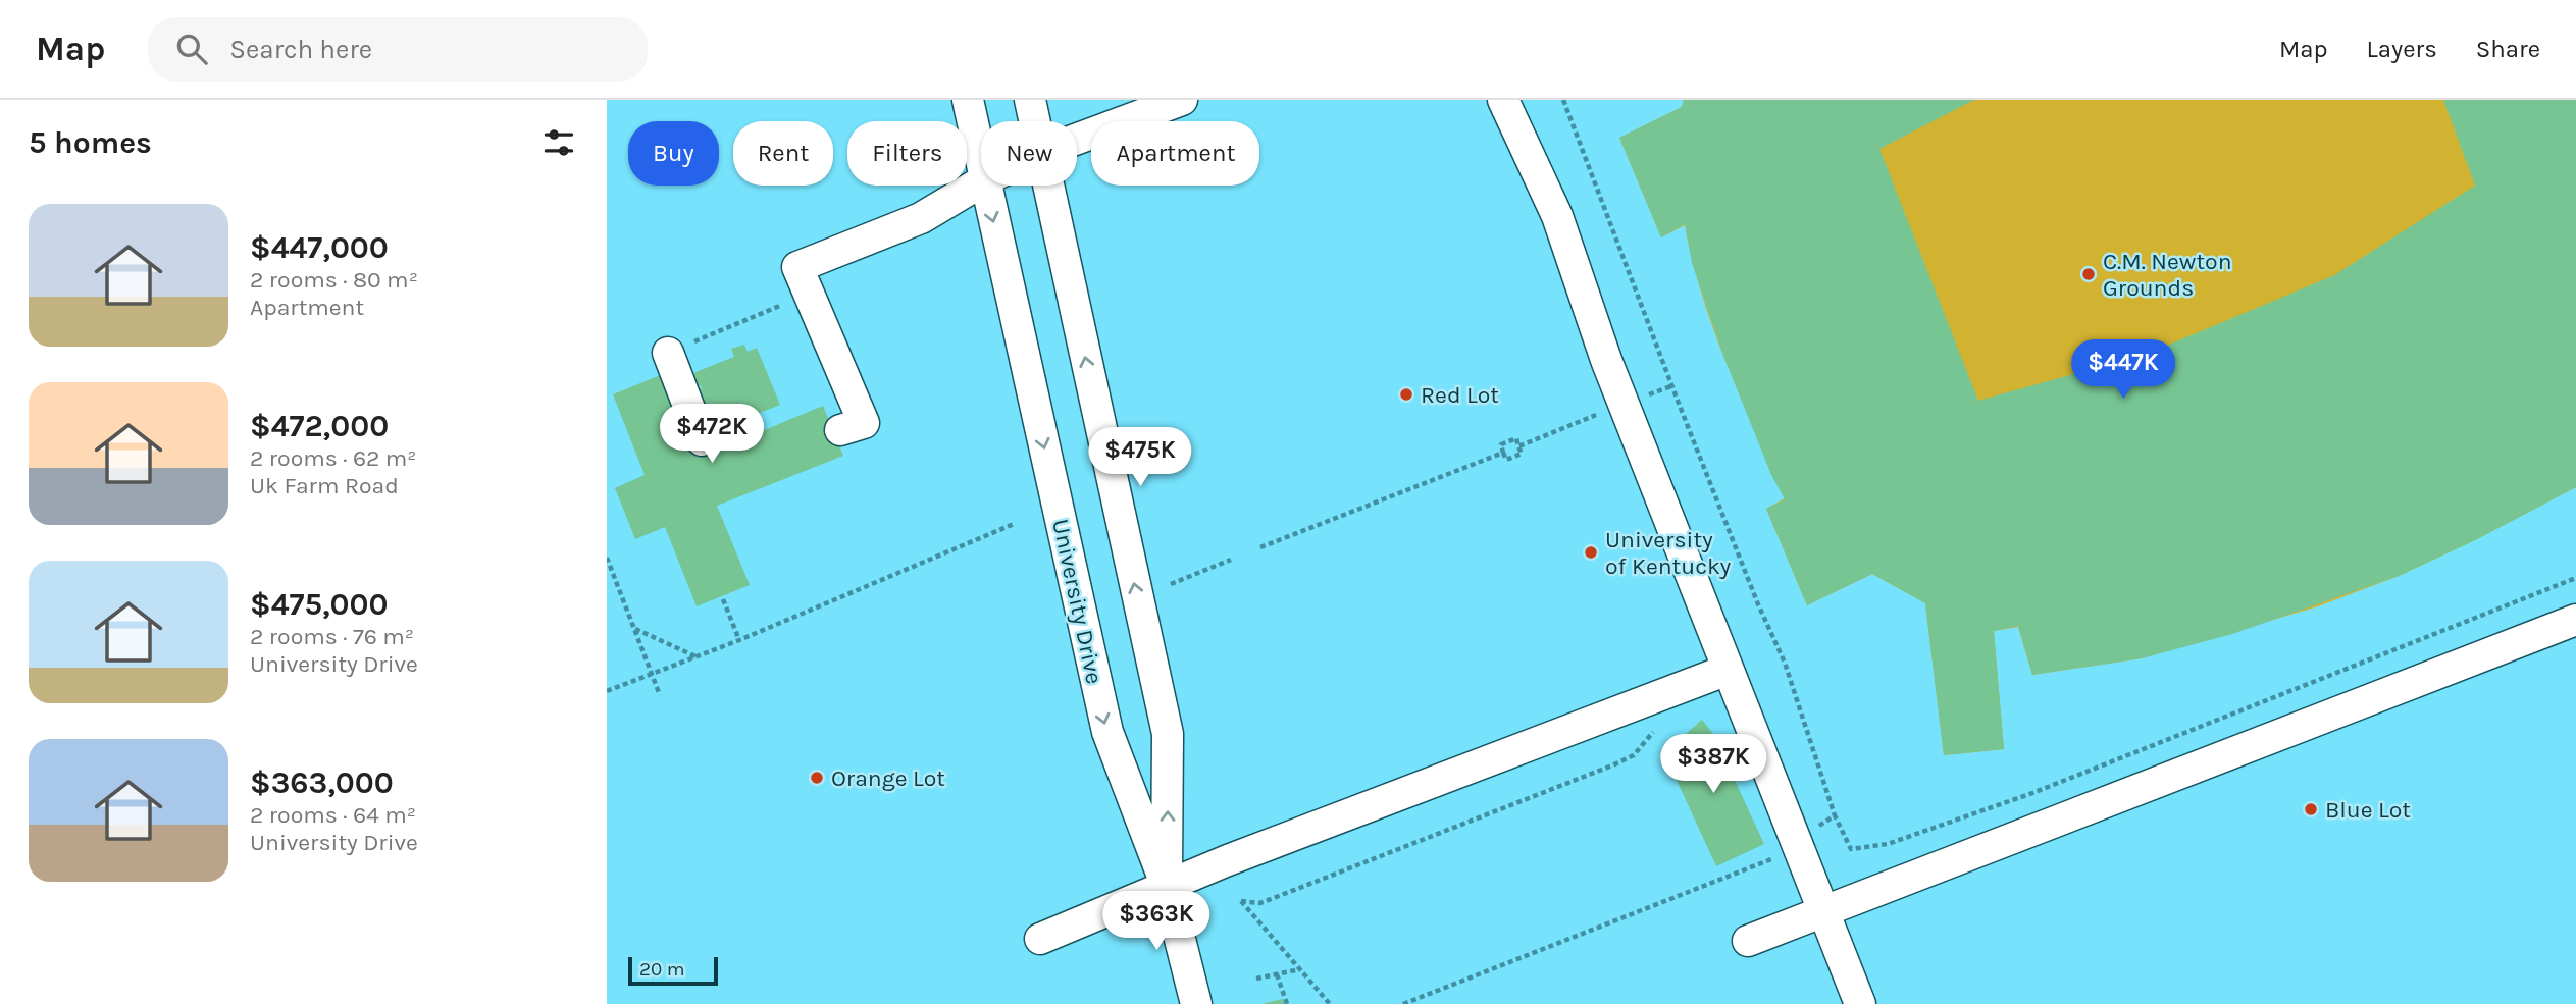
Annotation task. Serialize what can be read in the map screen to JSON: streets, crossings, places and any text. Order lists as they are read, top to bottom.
{
  "streets": {
    "street": ["University Drive"]
  },
  "places": [
    "C.M. Newton Grounds",
    "Red Lot",
    "University of Kentucky",
    "Orange Lot",
    "Blue Lot"
  ],
  "scale_bar": "20 m",
  "page": {
    "header": "Map",
    "search": "Search here",
    "nav": ["Map", "Layers", "Share"],
    "heading": "5 homes",
    "chip": [
      "Buy",
      "Rent",
      "Filters",
      "New",
      "Apartment"
    ],
    "list": [
      {
        "name": "$447,000",
        "note": "2 rooms · 80 m² · Apartment"
      },
      {
        "name": "$472,000",
        "note": "2 rooms · 62 m² · Uk Farm Road"
      },
      {
        "name": "$475,000",
        "note": "2 rooms · 76 m² · University Drive"
      },
      {
        "name": "$363,000",
        "note": "2 rooms · 64 m² · University Drive"
      }
    ],
    "price": [
      "$447K",
      "$472K",
      "$475K",
      "$387K",
      "$363K"
    ],
    "scale": "20 m"
  }
}
